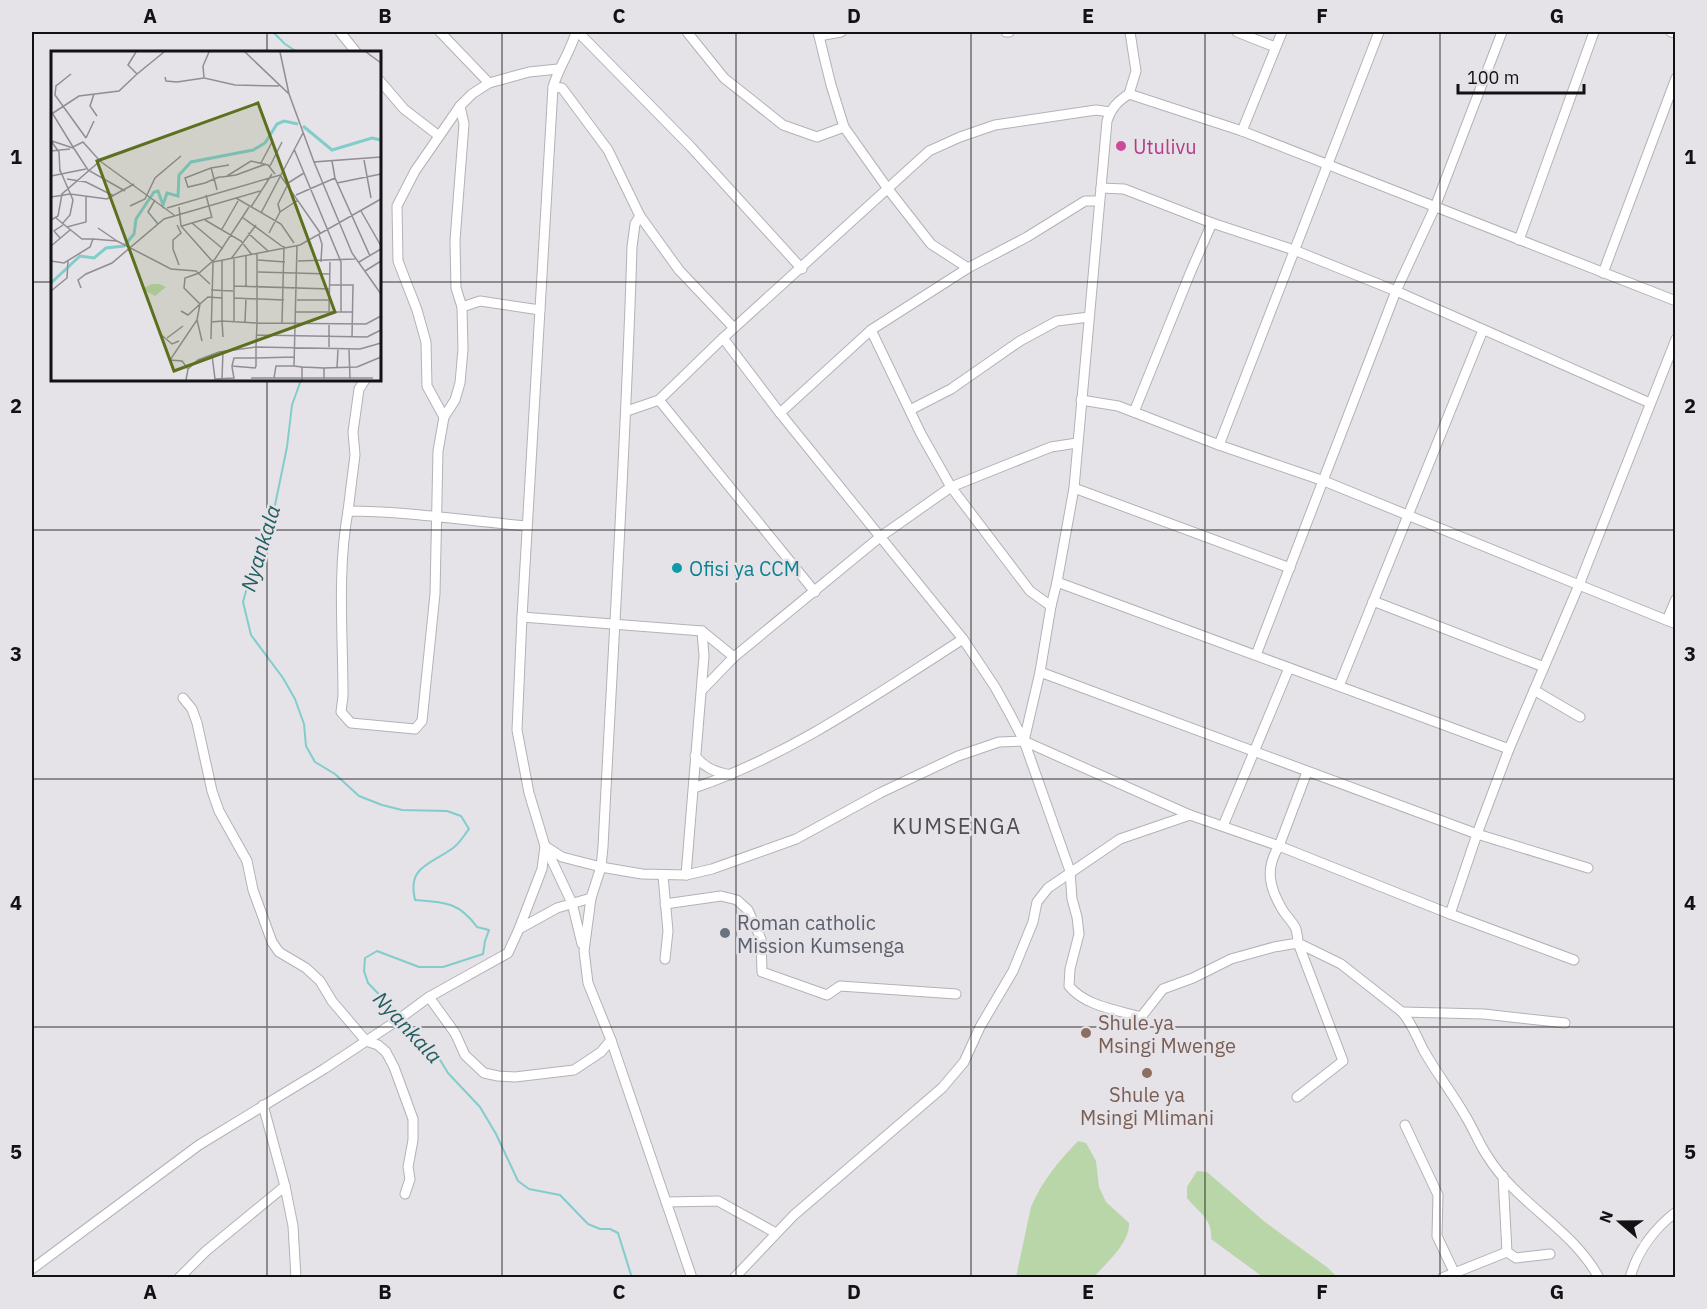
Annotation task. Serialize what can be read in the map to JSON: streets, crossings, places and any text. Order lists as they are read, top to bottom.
{
  "districts": ["KUMSENGA"],
  "water": ["Nyankala"],
  "places": [
    "Utulivu",
    "Ofisi ya CCM",
    "Roman catholic Mission Kumsenga",
    "Shule ya Msingi Mwenge",
    "Shule ya Msingi Mlimani"
  ],
  "scale_bar": "100 m",
  "north": "left",
  "grid": {
    "columns": [
      "A",
      "B",
      "C",
      "D",
      "E",
      "F",
      "G"
    ],
    "rows": [
      "1",
      "2",
      "3",
      "4",
      "5"
    ]
  }
}
